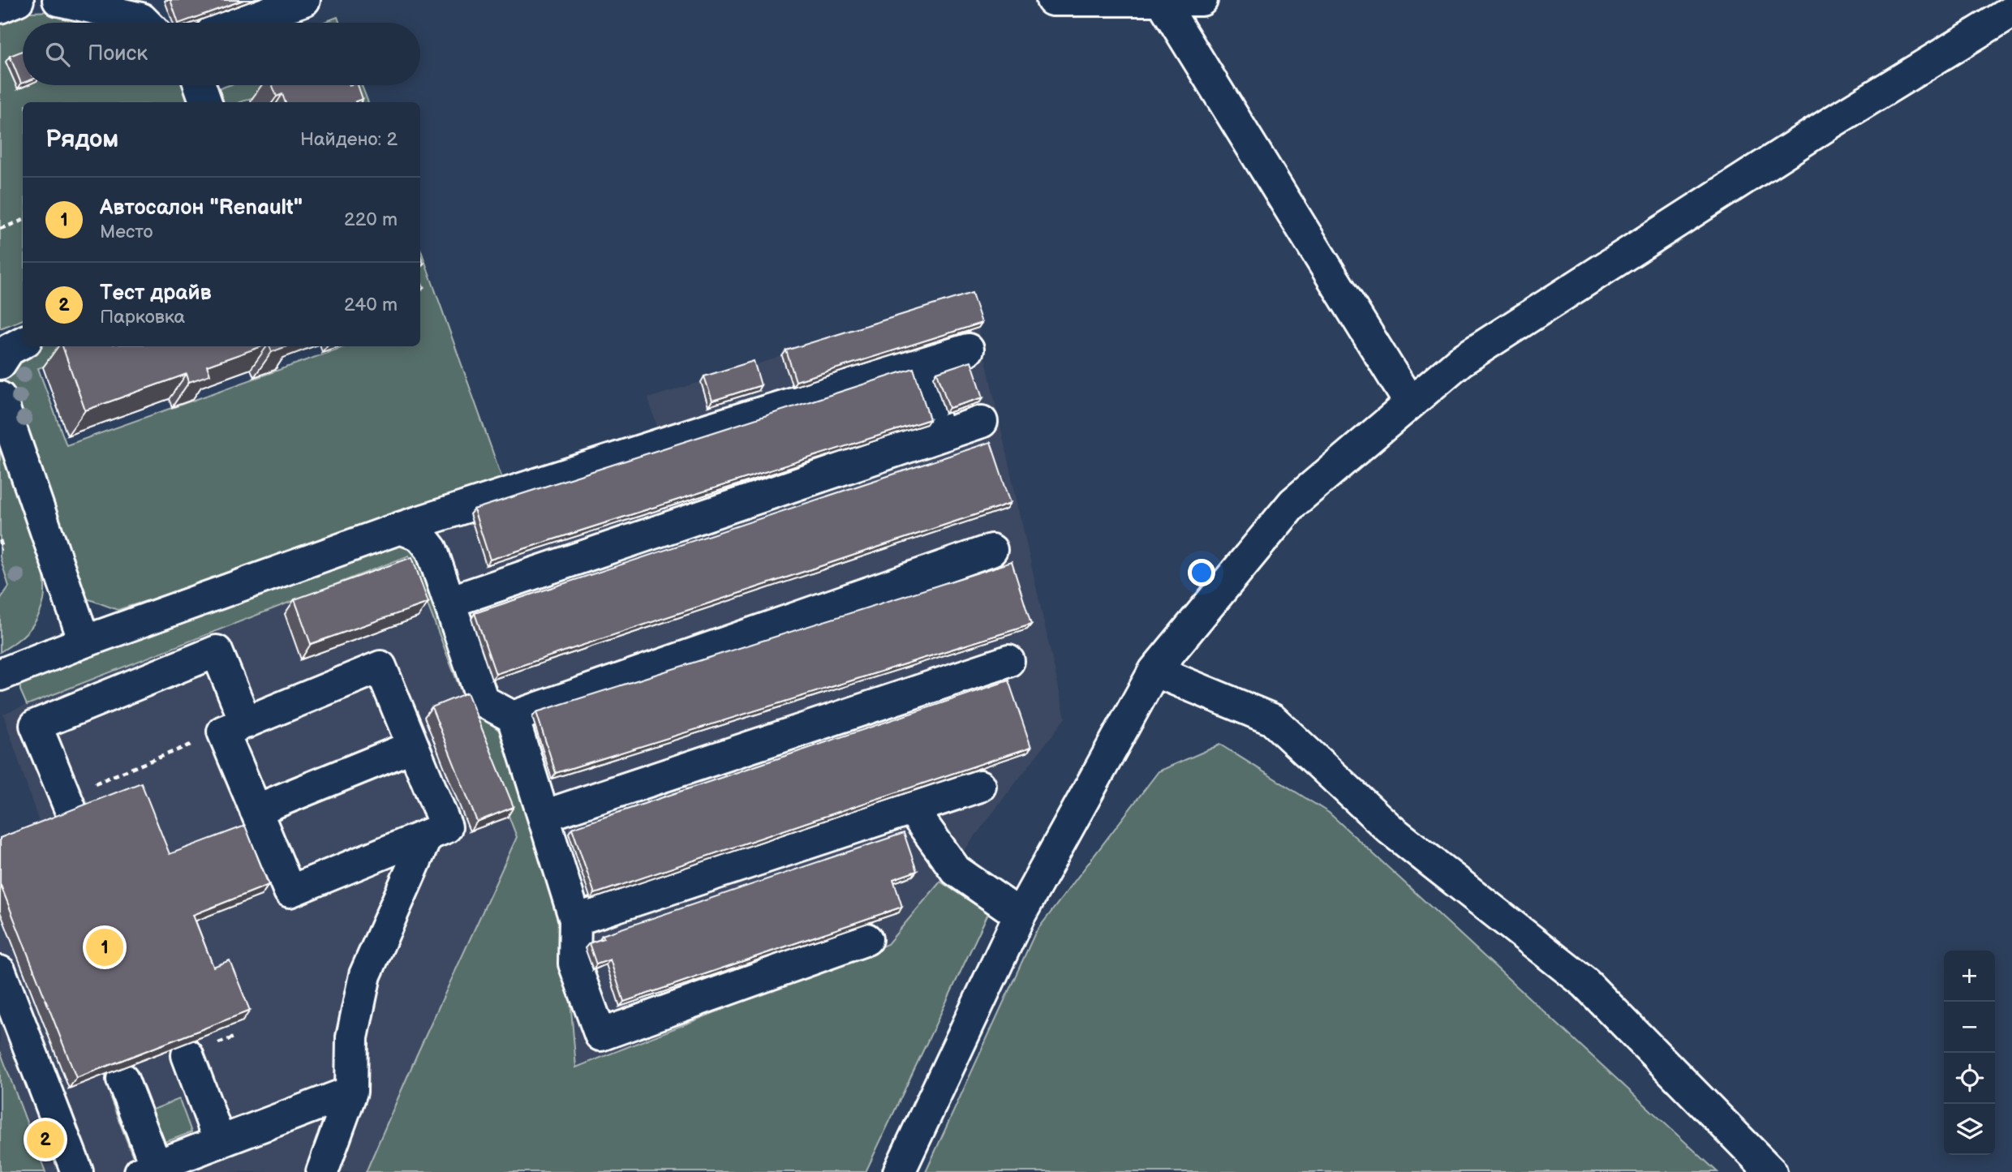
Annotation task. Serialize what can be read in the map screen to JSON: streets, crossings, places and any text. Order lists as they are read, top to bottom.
{
  "page": {
    "search": "Поиск",
    "heading": ["Рядом", "Найдено: 2"],
    "list": [
      {
        "mark": "1",
        "name": "Автосалон \"Renault\"",
        "note": "Место",
        "value": "220 m"
      },
      {
        "mark": "2",
        "name": "Тест драйв",
        "note": "Парковка",
        "value": "240 m"
      }
    ],
    "pins": ["1", "2"],
    "map_buttons": ["+", "−"]
  }
}
